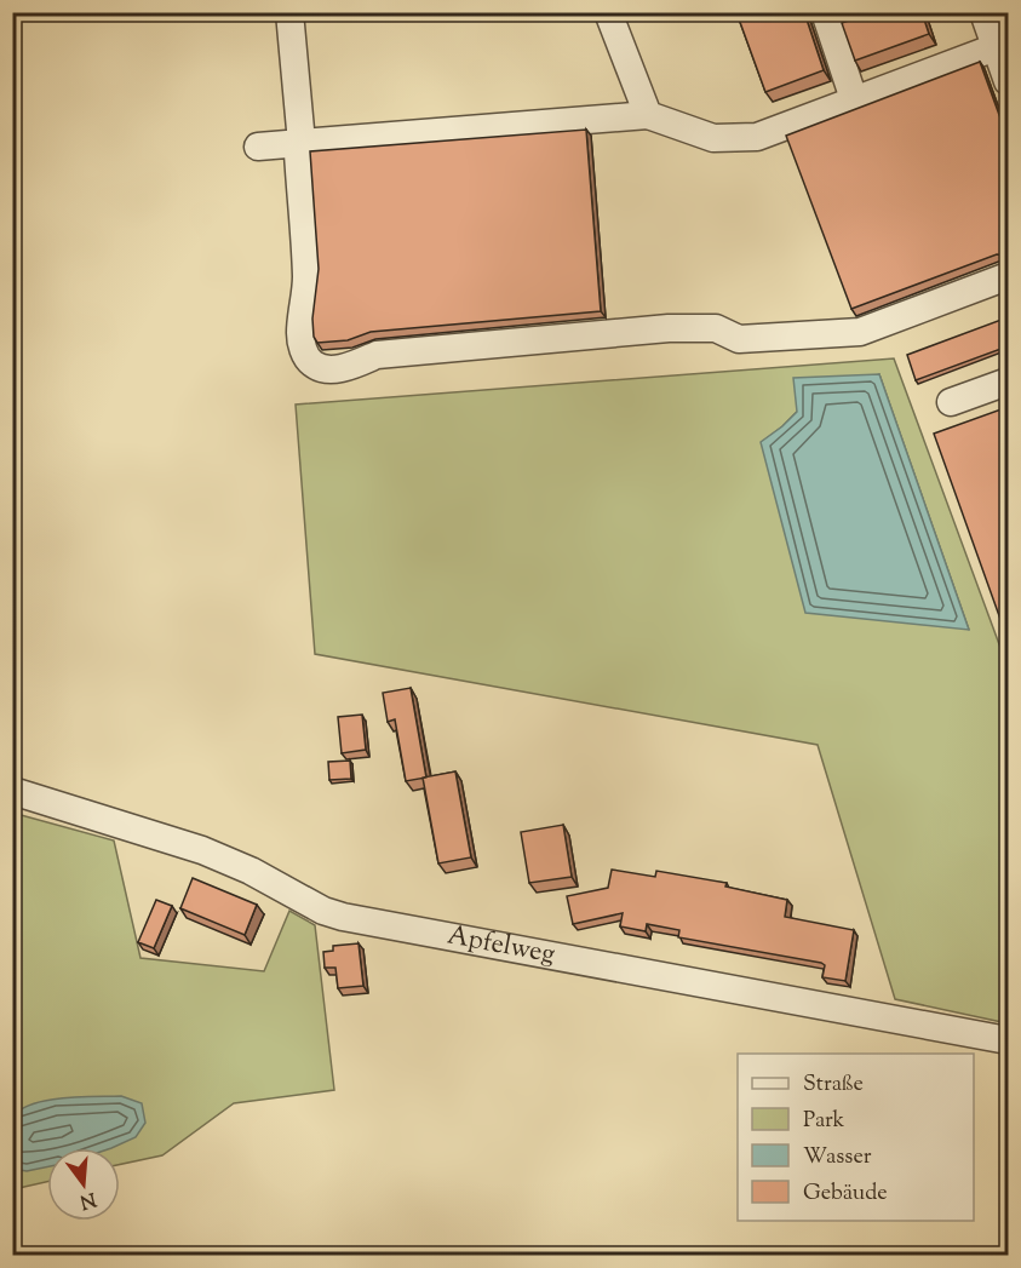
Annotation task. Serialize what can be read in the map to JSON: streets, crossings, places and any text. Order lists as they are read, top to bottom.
{
  "streets": {
    "street": ["Apfelweg"]
  },
  "legend": [
    "Straße",
    "Park",
    "Wasser",
    "Gebäude"
  ],
  "north": "bottom"
}
